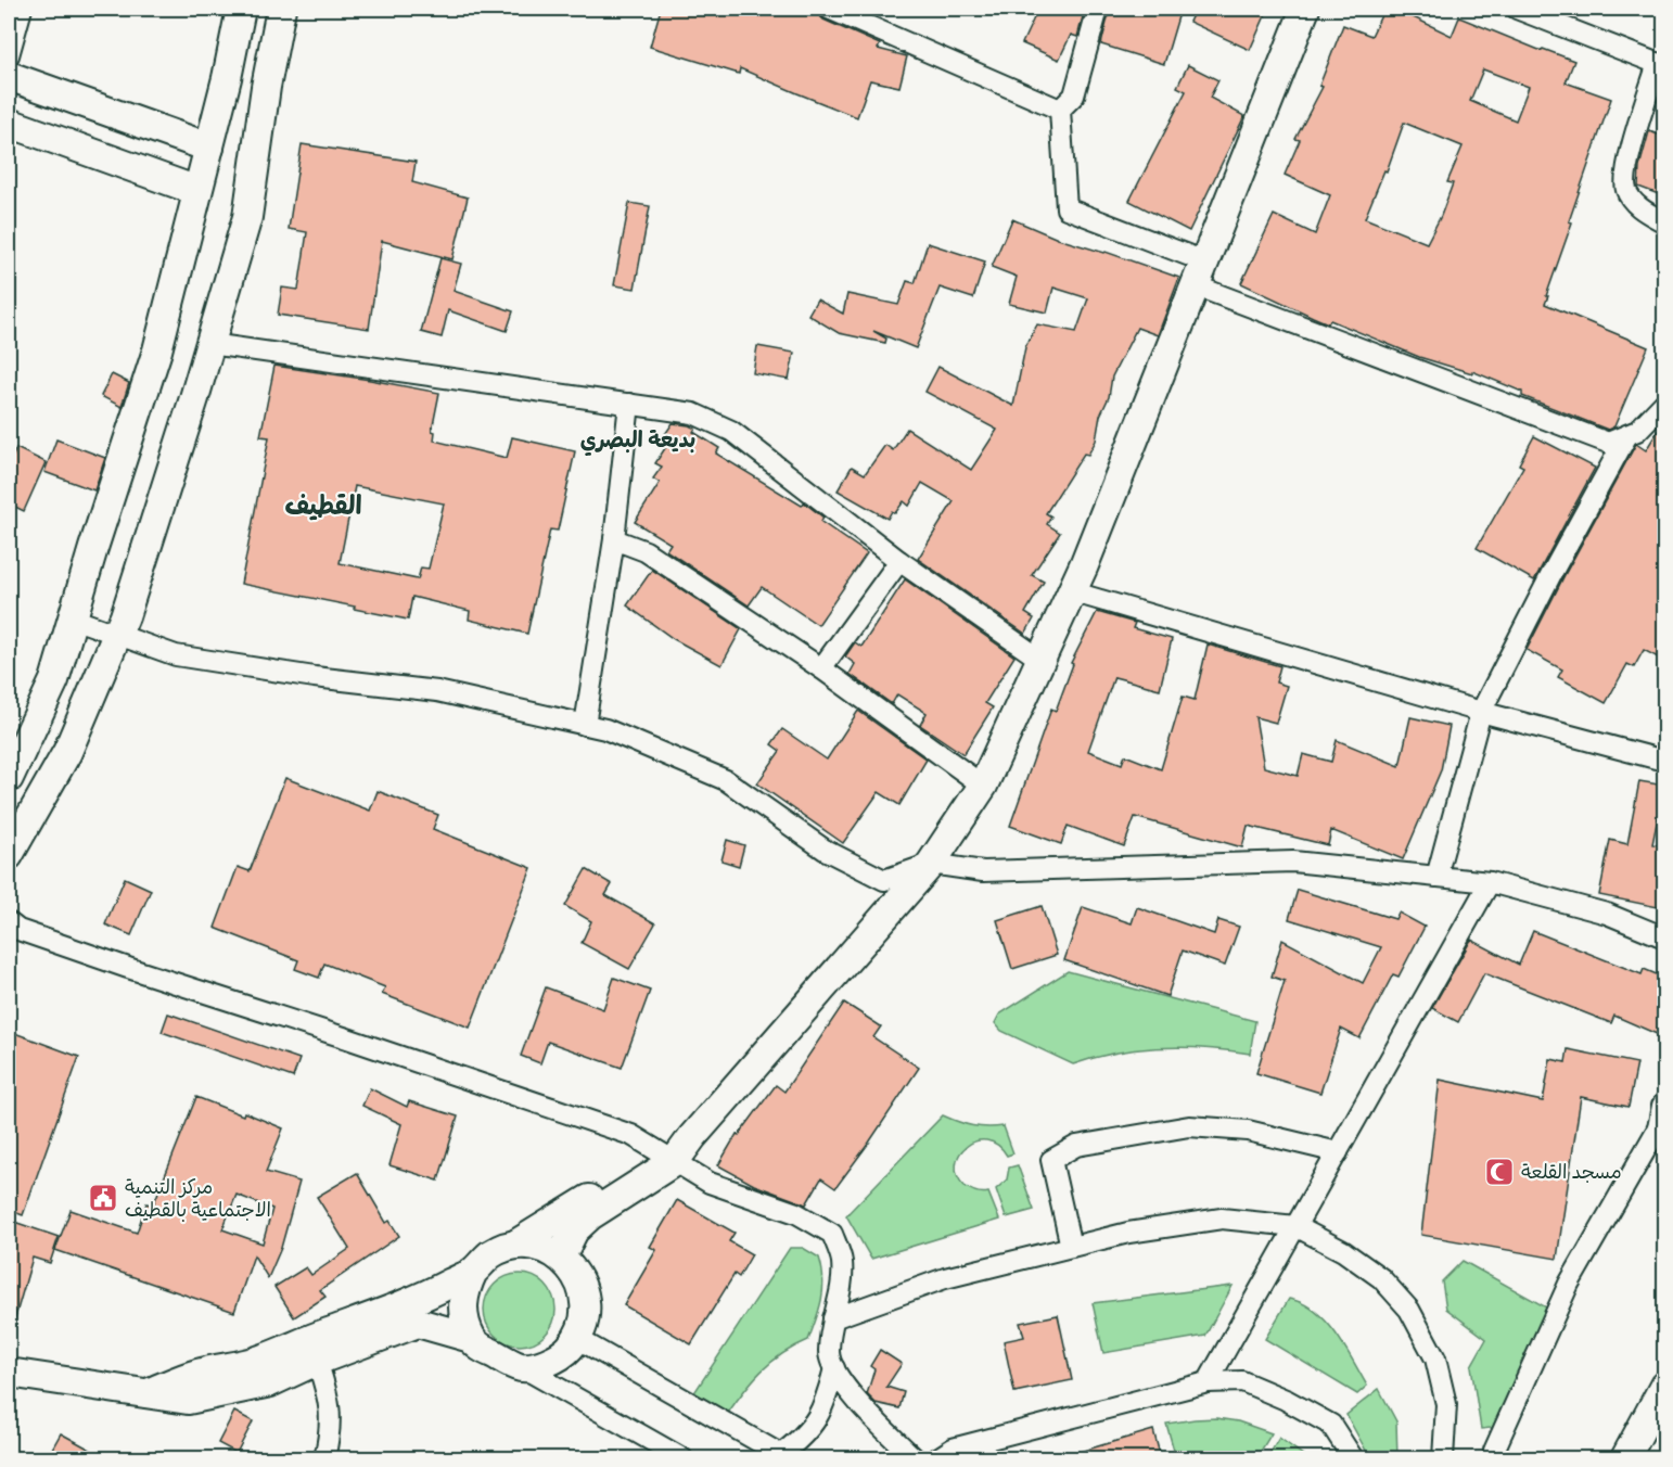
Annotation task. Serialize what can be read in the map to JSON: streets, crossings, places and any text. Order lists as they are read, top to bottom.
{
  "districts": ["بديعة البصري", "القطيف"],
  "places": {
    "mosque": ["مسجد القلعة"],
    "public building": ["مركز التنمية الاجتماعية بالقطيف"]
  }
}
